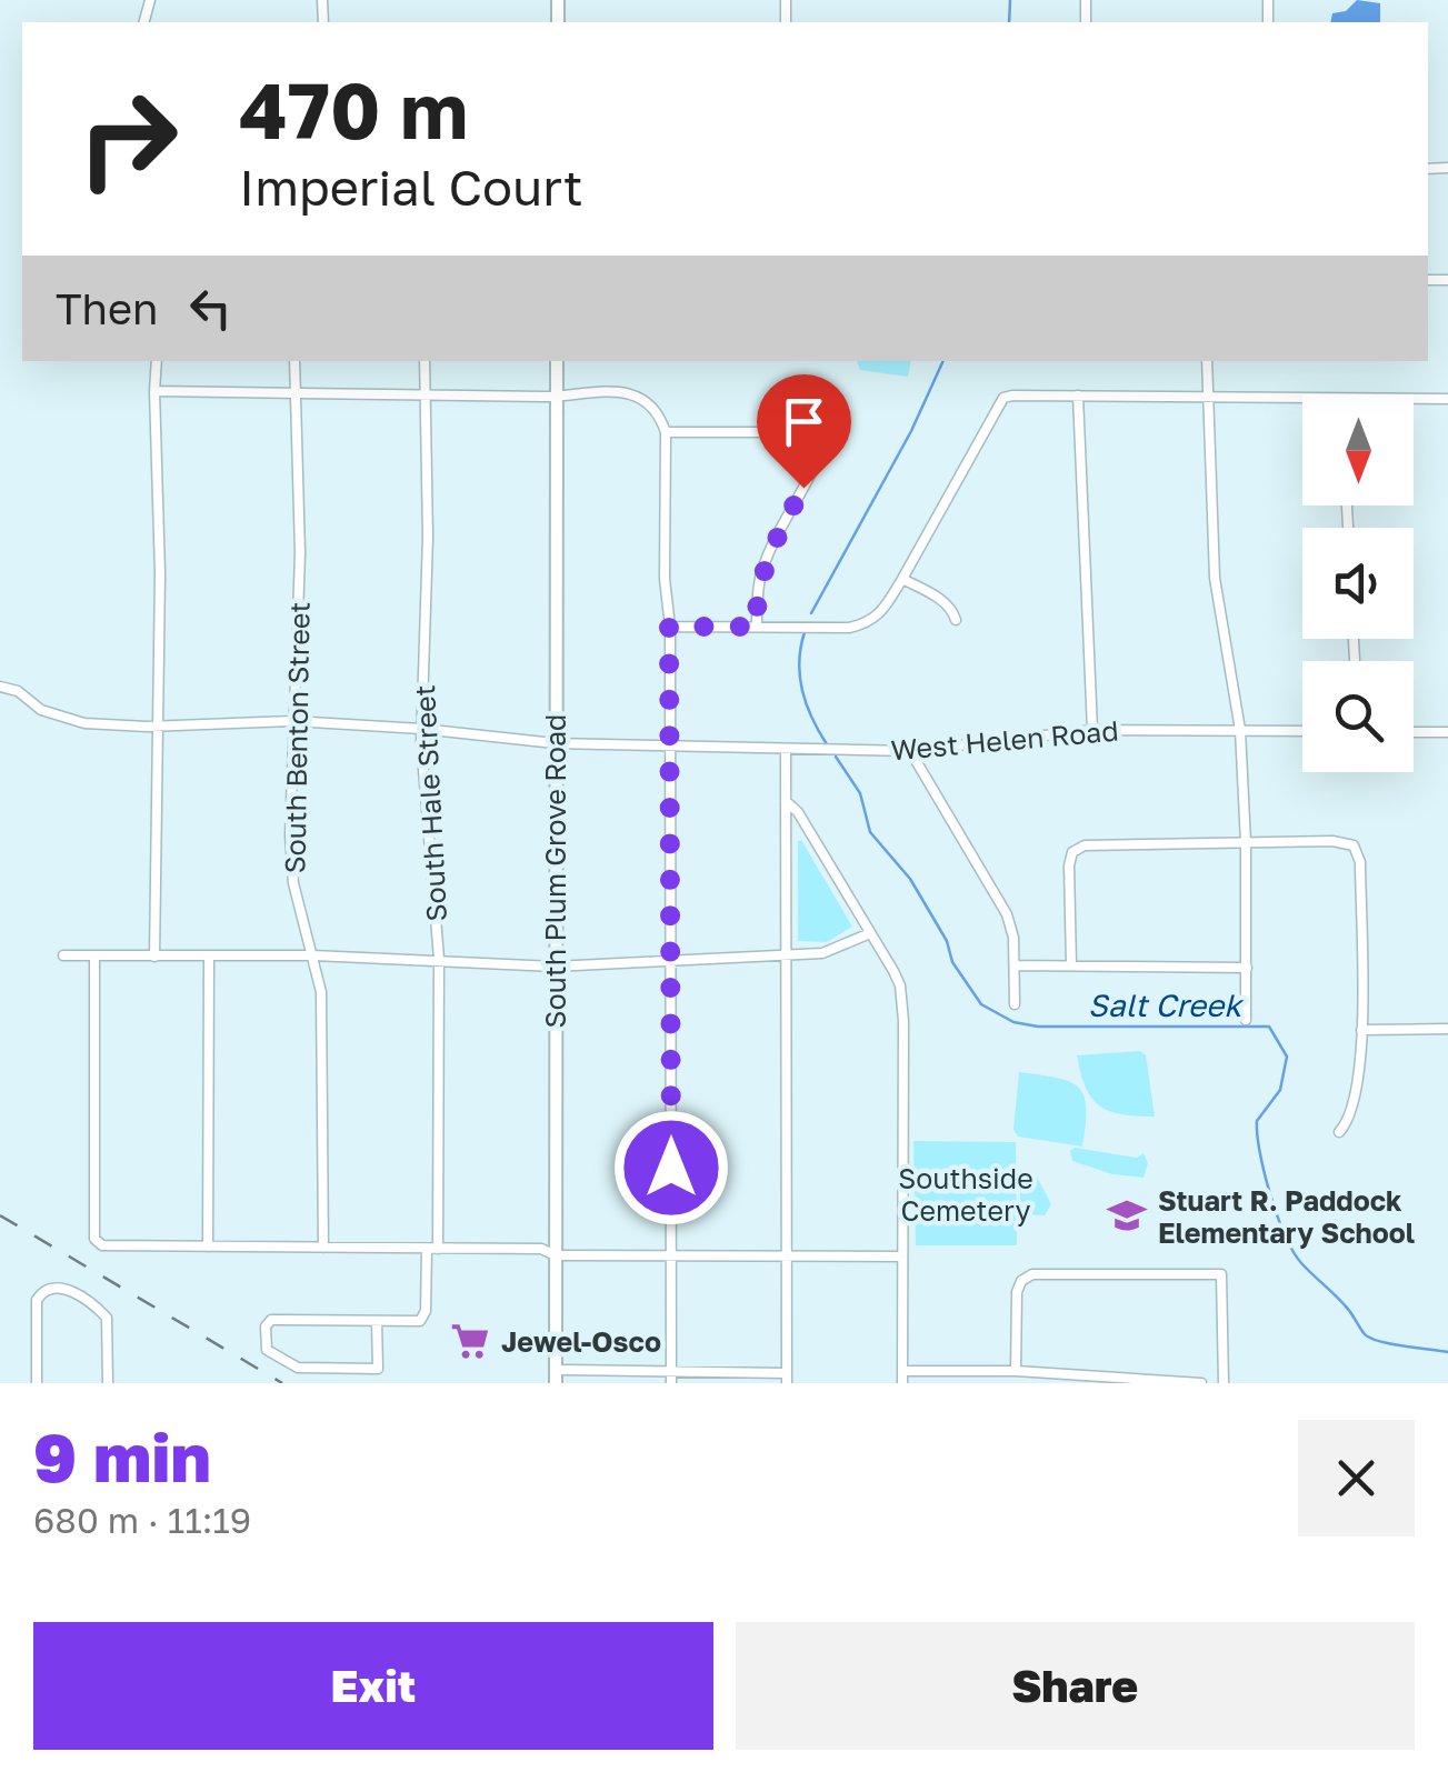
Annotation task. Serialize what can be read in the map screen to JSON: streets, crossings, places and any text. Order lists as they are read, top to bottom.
{
  "streets": {
    "main road": ["South Plum Grove Road"],
    "street": ["South Benton Street", "West Helen Road", "South Hale Street"]
  },
  "crossings": [
    ["South Benton Street", "West Helen Road"],
    ["West Helen Road", "South Hale Street"],
    ["West Helen Road", "South Plum Grove Road"]
  ],
  "water": ["Salt Creek"],
  "parks": ["Southside Cemetery"],
  "places": {
    "school or university": ["Stuart R. Paddock Elementary School"],
    "supermarket": ["Jewel-Osco"]
  },
  "north": "bottom",
  "page": {
    "turn": ["470 m", "Imperial Court"],
    "then": "Then",
    "heading": ["9 min", "680 m · 11:19"],
    "buttons": ["Exit", "Share"]
  }
}
